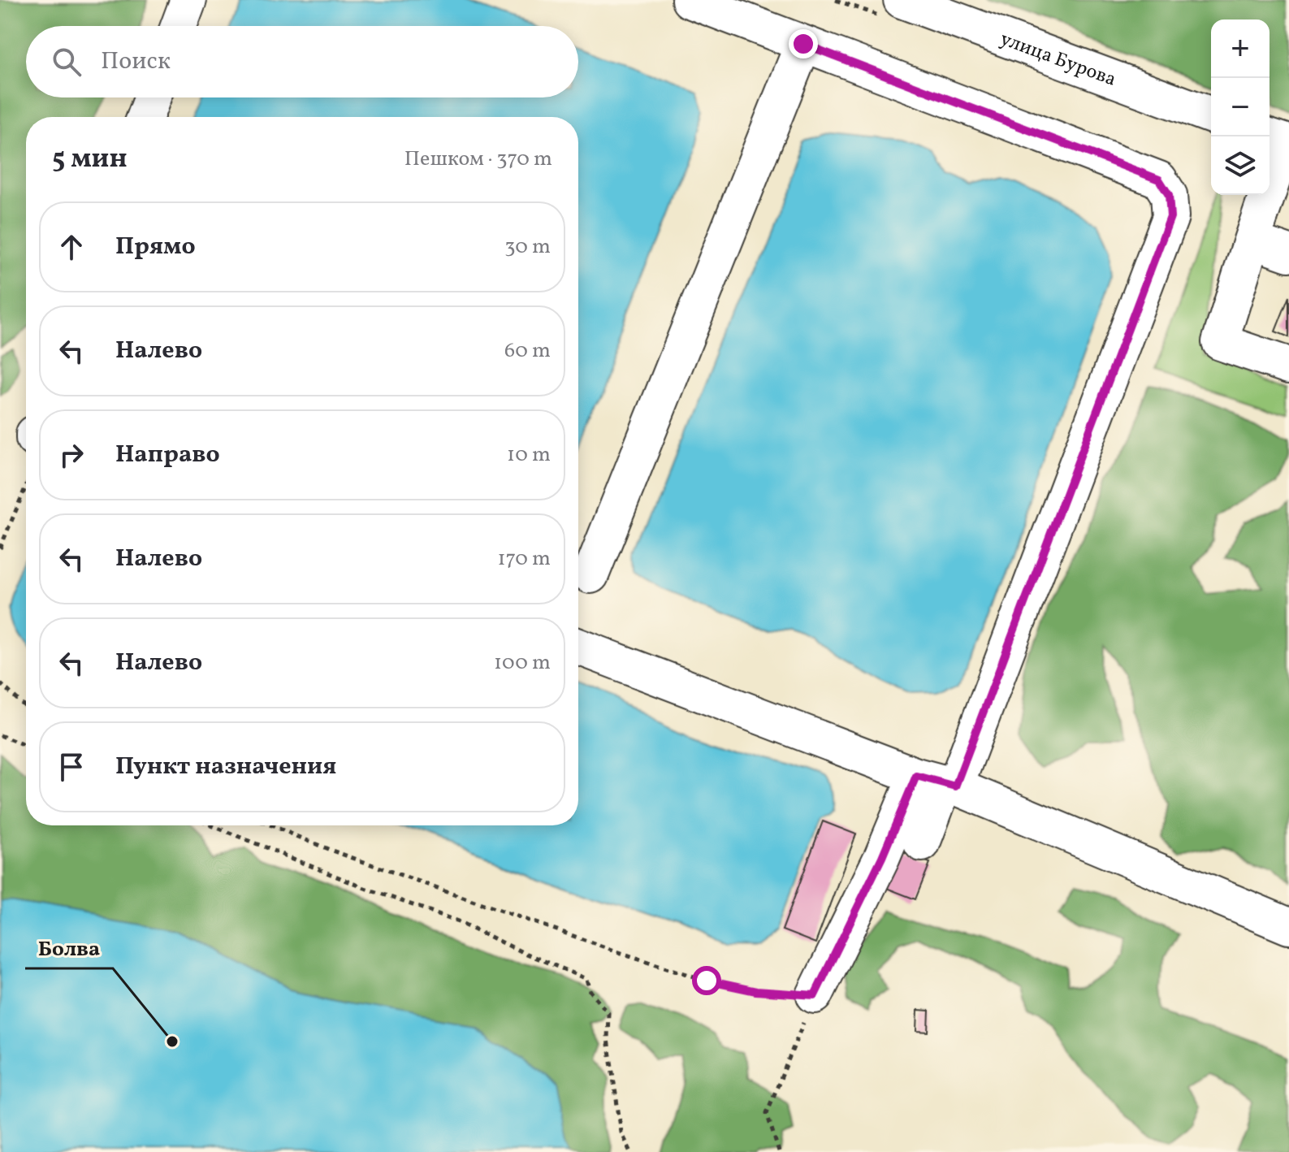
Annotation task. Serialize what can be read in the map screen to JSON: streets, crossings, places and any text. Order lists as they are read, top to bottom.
{
  "streets": {
    "main road": ["улица Бурова"]
  },
  "places": ["Болва"],
  "page": {
    "map_buttons": ["+", "−"],
    "search": "Поиск",
    "heading": ["5 мин", "Пешком · 370 m"],
    "list": [
      ["Прямо", "30 m"],
      ["Налево", "60 m"],
      ["Направо", "10 m"],
      ["Налево", "170 m"],
      ["Налево", "100 m"],
      "Пункт назначения"
    ]
  }
}
